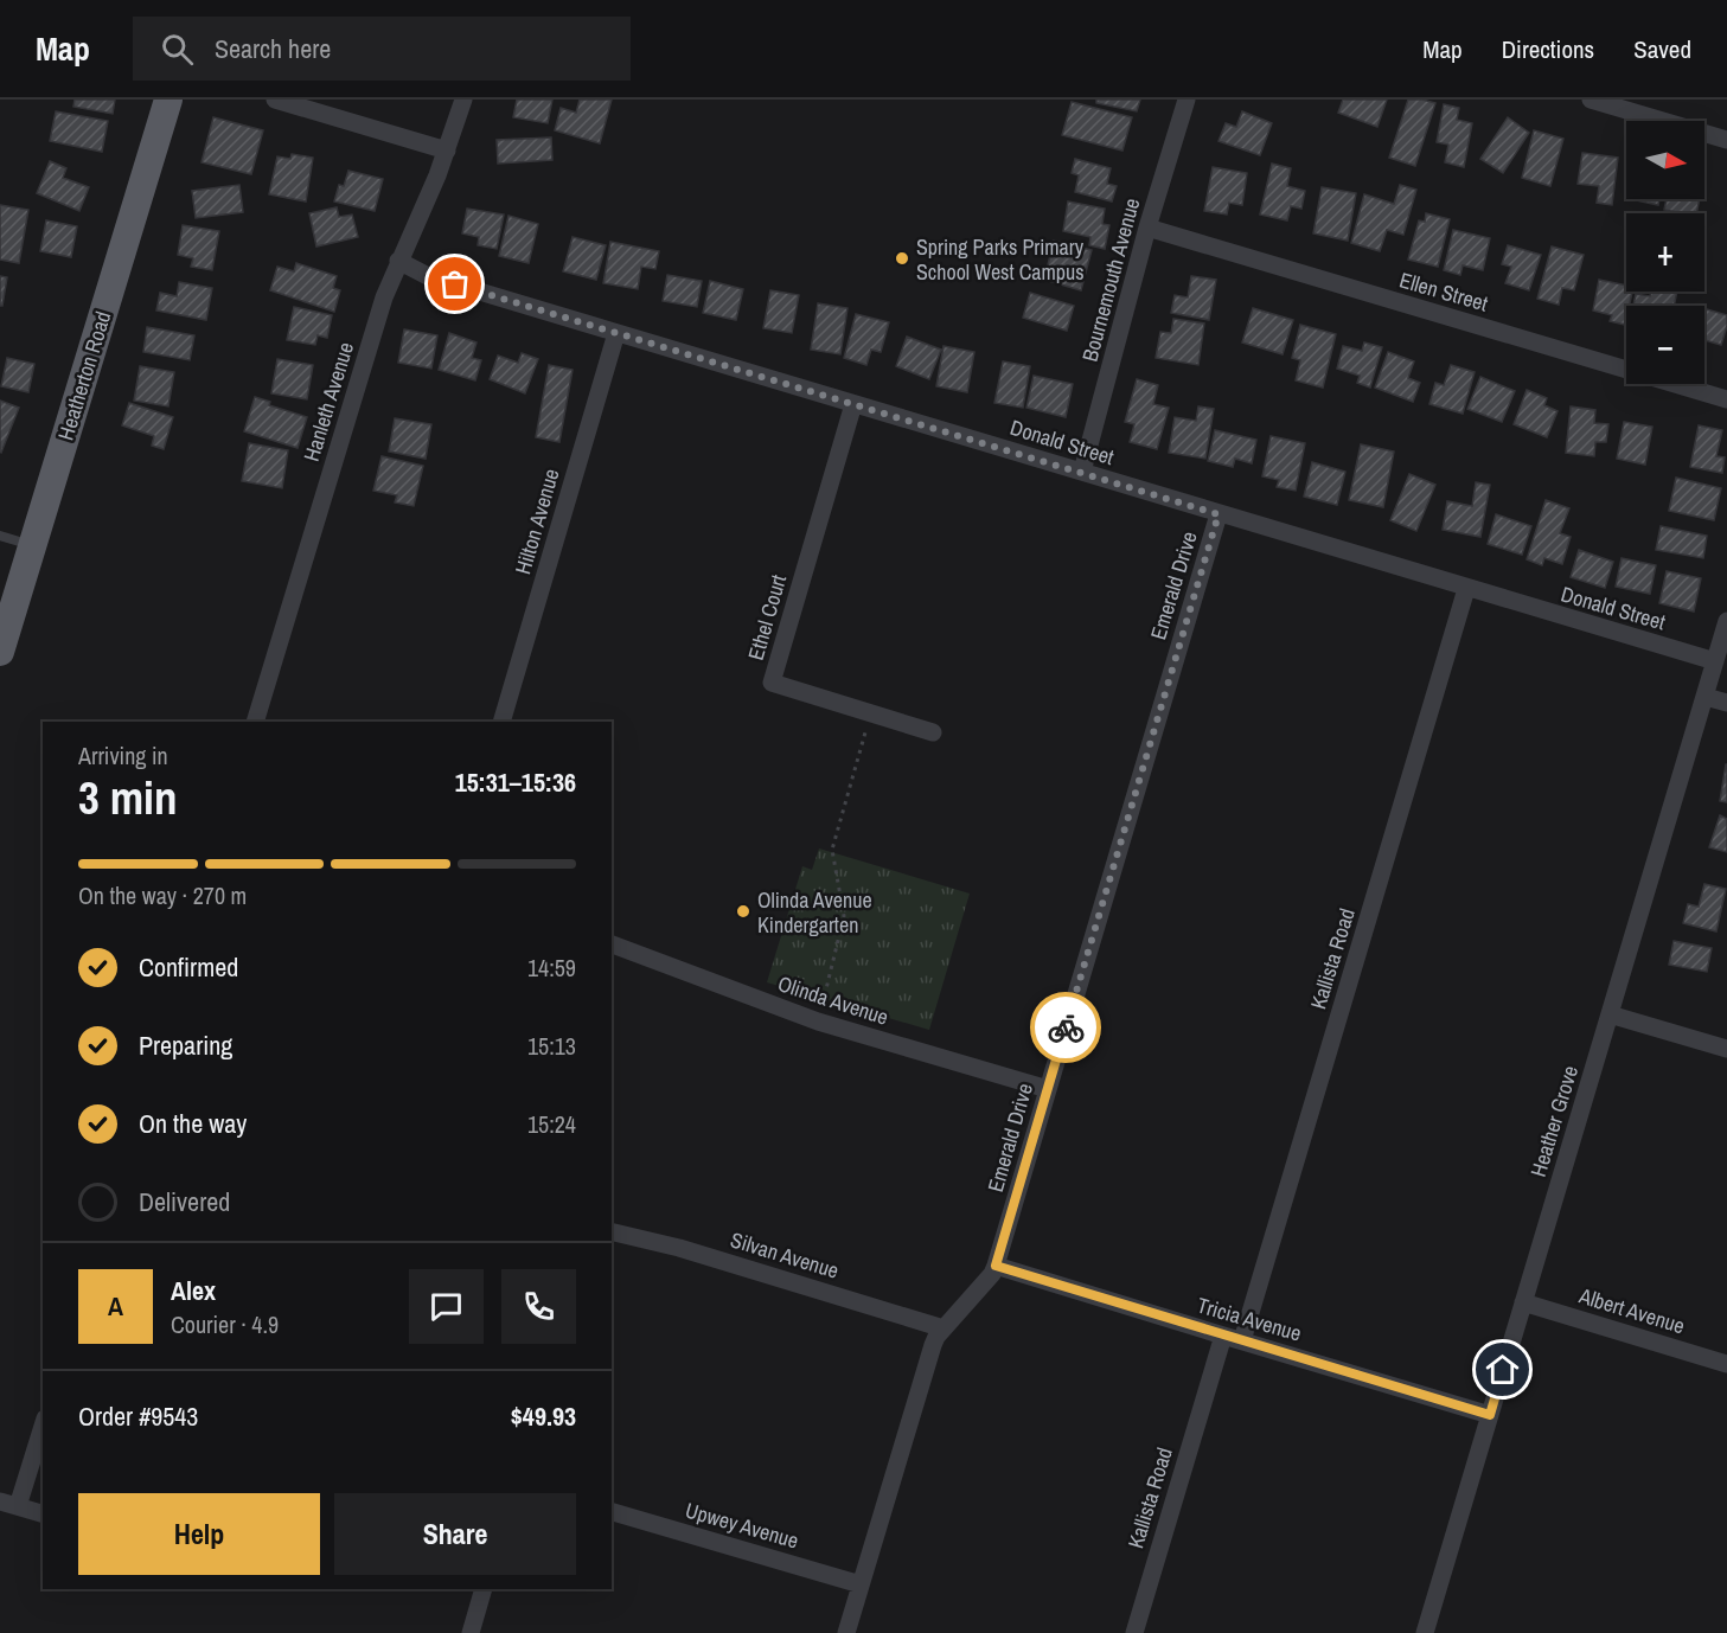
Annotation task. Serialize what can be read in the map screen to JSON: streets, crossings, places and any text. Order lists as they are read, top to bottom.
{
  "streets": {
    "main road": ["Heatherton Road"],
    "street": [
      "Bournemouth Avenue",
      "Ellen Street",
      "Hanleth Avenue",
      "Donald Street",
      "Hilton Avenue",
      "Emerald Drive",
      "Ethel Court",
      "Kallista Road",
      "Olinda Avenue",
      "Heather Grove",
      "Silvan Avenue",
      "Albert Avenue",
      "Tricia Avenue",
      "Upwey Avenue"
    ]
  },
  "crossings": [
    ["Bournemouth Avenue", "Ellen Street"],
    ["Bournemouth Avenue", "Donald Street"],
    ["Hanleth Avenue", "Donald Street"],
    ["Donald Street", "Hilton Avenue"],
    ["Donald Street", "Emerald Drive"],
    ["Donald Street", "Ethel Court"],
    ["Donald Street", "Kallista Road"],
    ["Donald Street", "Heather Grove"],
    ["Emerald Drive", "Olinda Avenue"],
    ["Emerald Drive", "Silvan Avenue"],
    ["Emerald Drive", "Tricia Avenue"],
    ["Emerald Drive", "Upwey Avenue"],
    ["Kallista Road", "Tricia Avenue"],
    ["Heather Grove", "Albert Avenue"],
    ["Heather Grove", "Tricia Avenue"]
  ],
  "places": ["Spring Parks Primary School West Campus", "Olinda Avenue Kindergarten"],
  "north": "right",
  "page": {
    "header": "Map",
    "search": "Search here",
    "nav": ["Map", "Directions", "Saved"],
    "map_buttons": ["+", "−"],
    "heading": ["3 min", "Arriving in", "15:31–15:36"],
    "panel": [
      "Alex",
      "Courier · 4.9",
      "Order #9543",
      "$49.93"
    ],
    "bar": "On the way · 270 m",
    "list": [
      ["Confirmed", "14:59"],
      ["Preparing", "15:13"],
      ["On the way", "15:24"],
      "Delivered"
    ],
    "round": "A",
    "buttons": ["Help", "Share"]
  }
}
